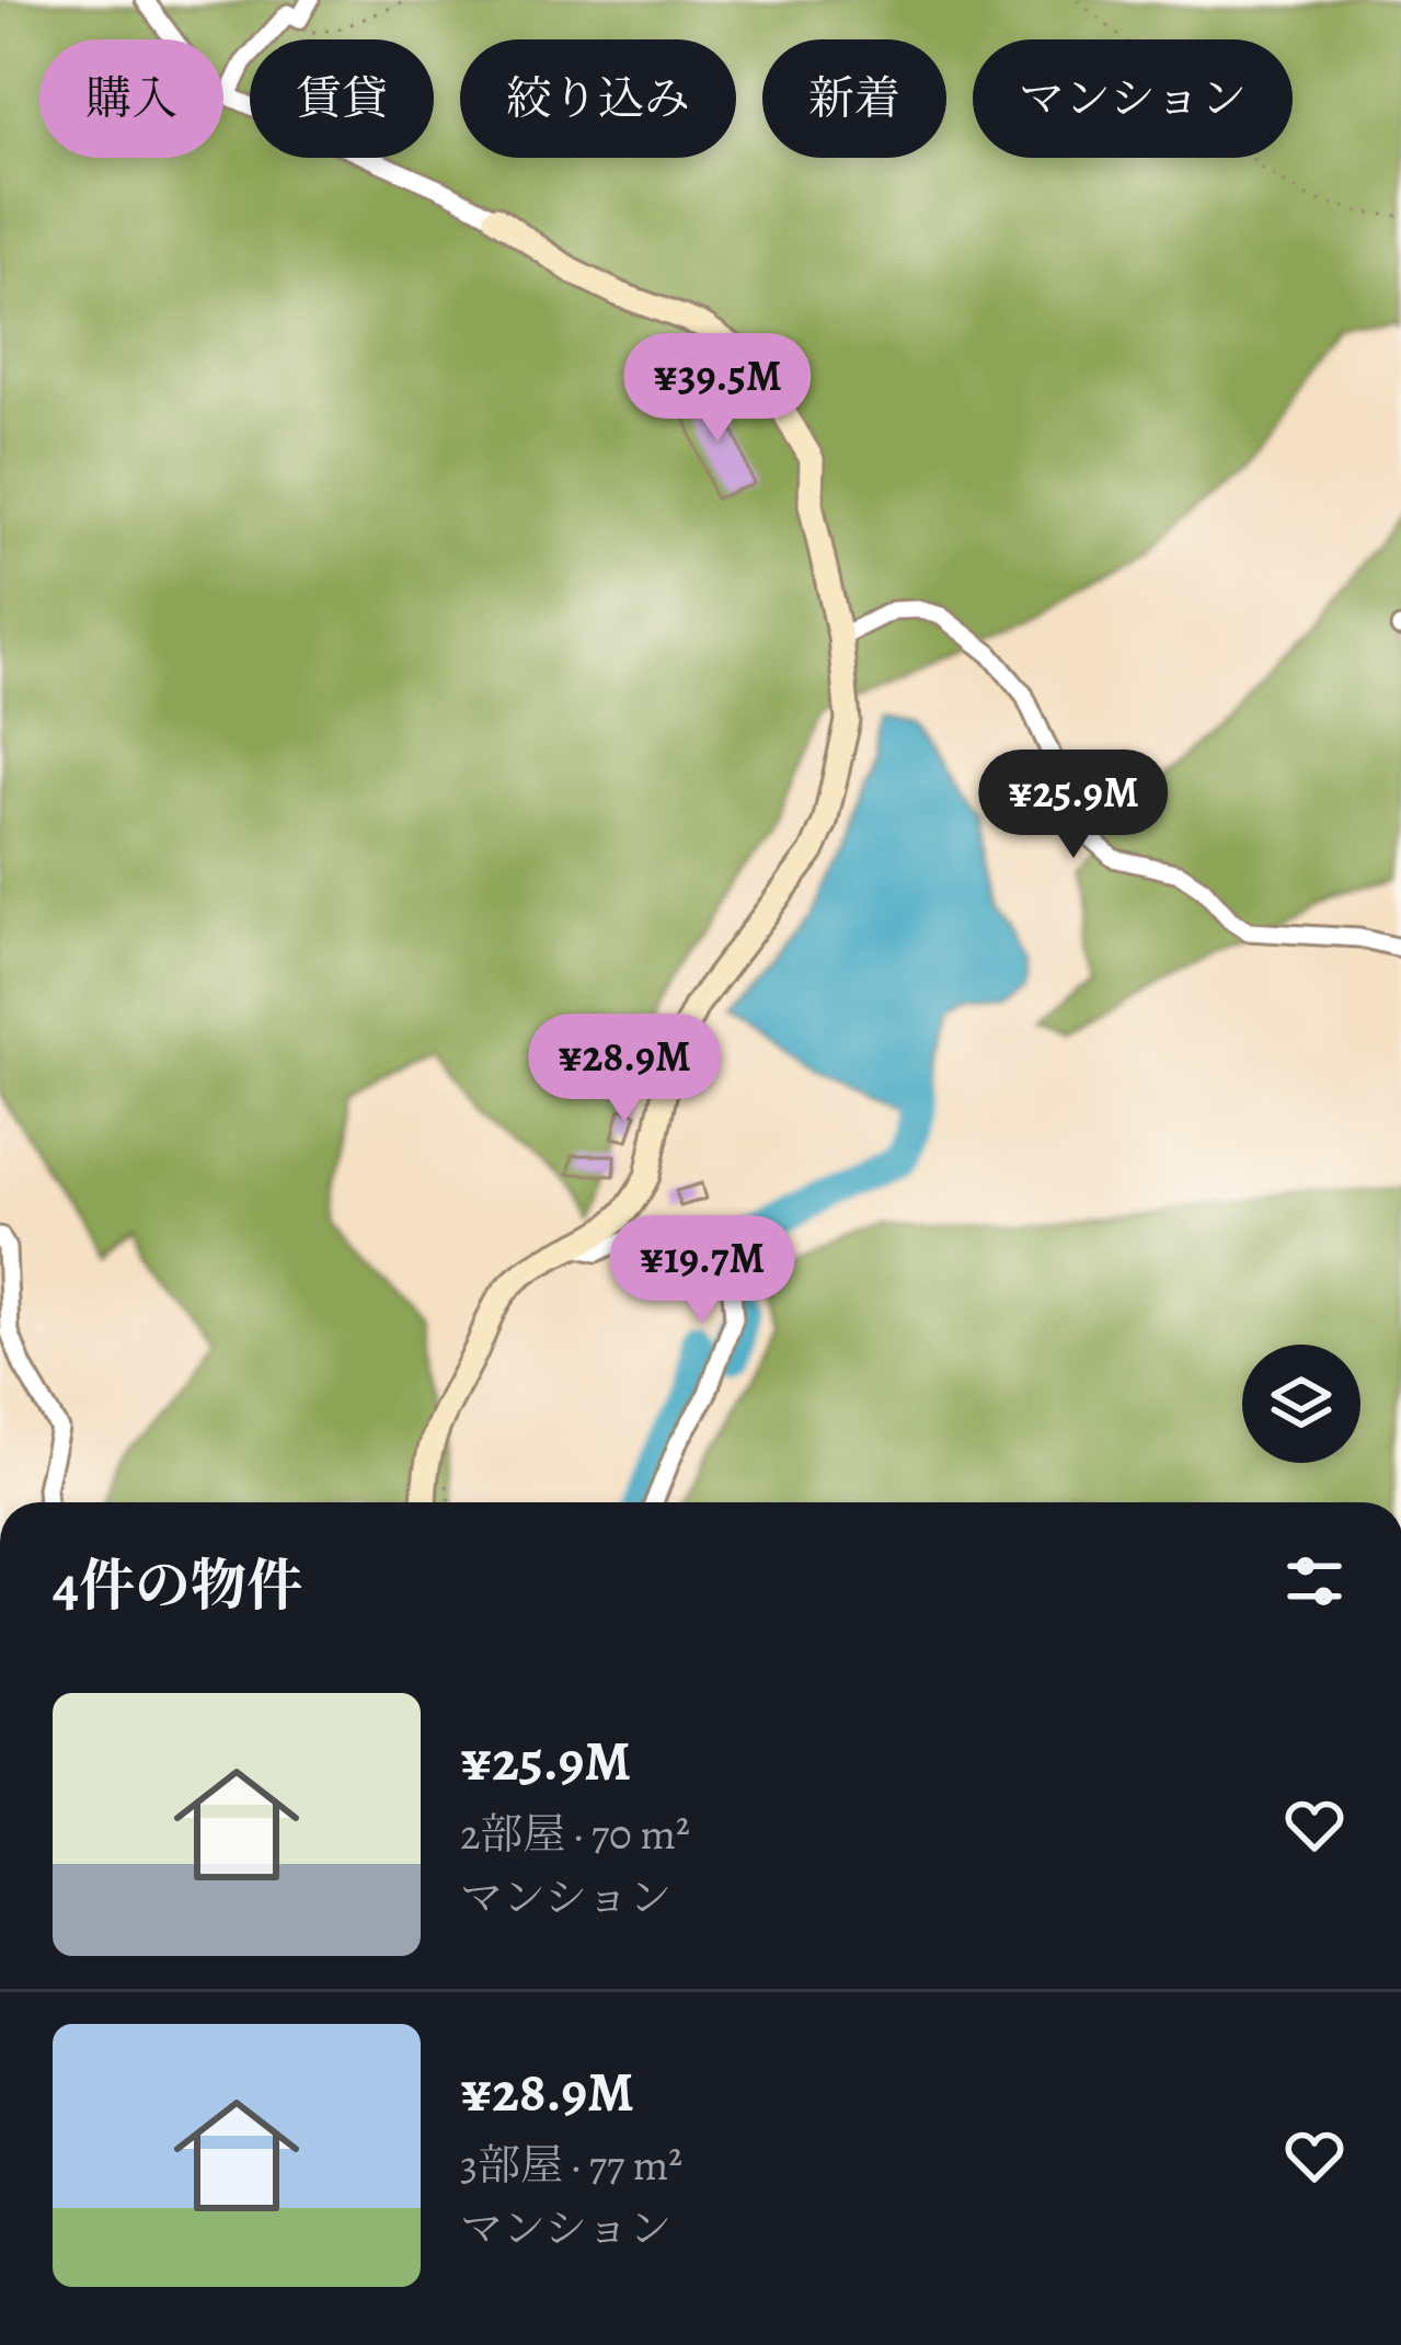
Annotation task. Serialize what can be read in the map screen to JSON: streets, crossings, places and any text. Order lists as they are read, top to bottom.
{
  "page": {
    "chip": [
      "購入",
      "賃貸",
      "絞り込み",
      "新着",
      "マンション"
    ],
    "price": [
      "¥39.5M",
      "¥25.9M",
      "¥28.9M",
      "¥19.7M"
    ],
    "heading": "4件の物件",
    "list": [
      {
        "name": "¥25.9M",
        "note": "2部屋 · 70 m² · マンション"
      },
      {
        "name": "¥28.9M",
        "note": "3部屋 · 77 m² · マンション"
      }
    ]
  }
}
